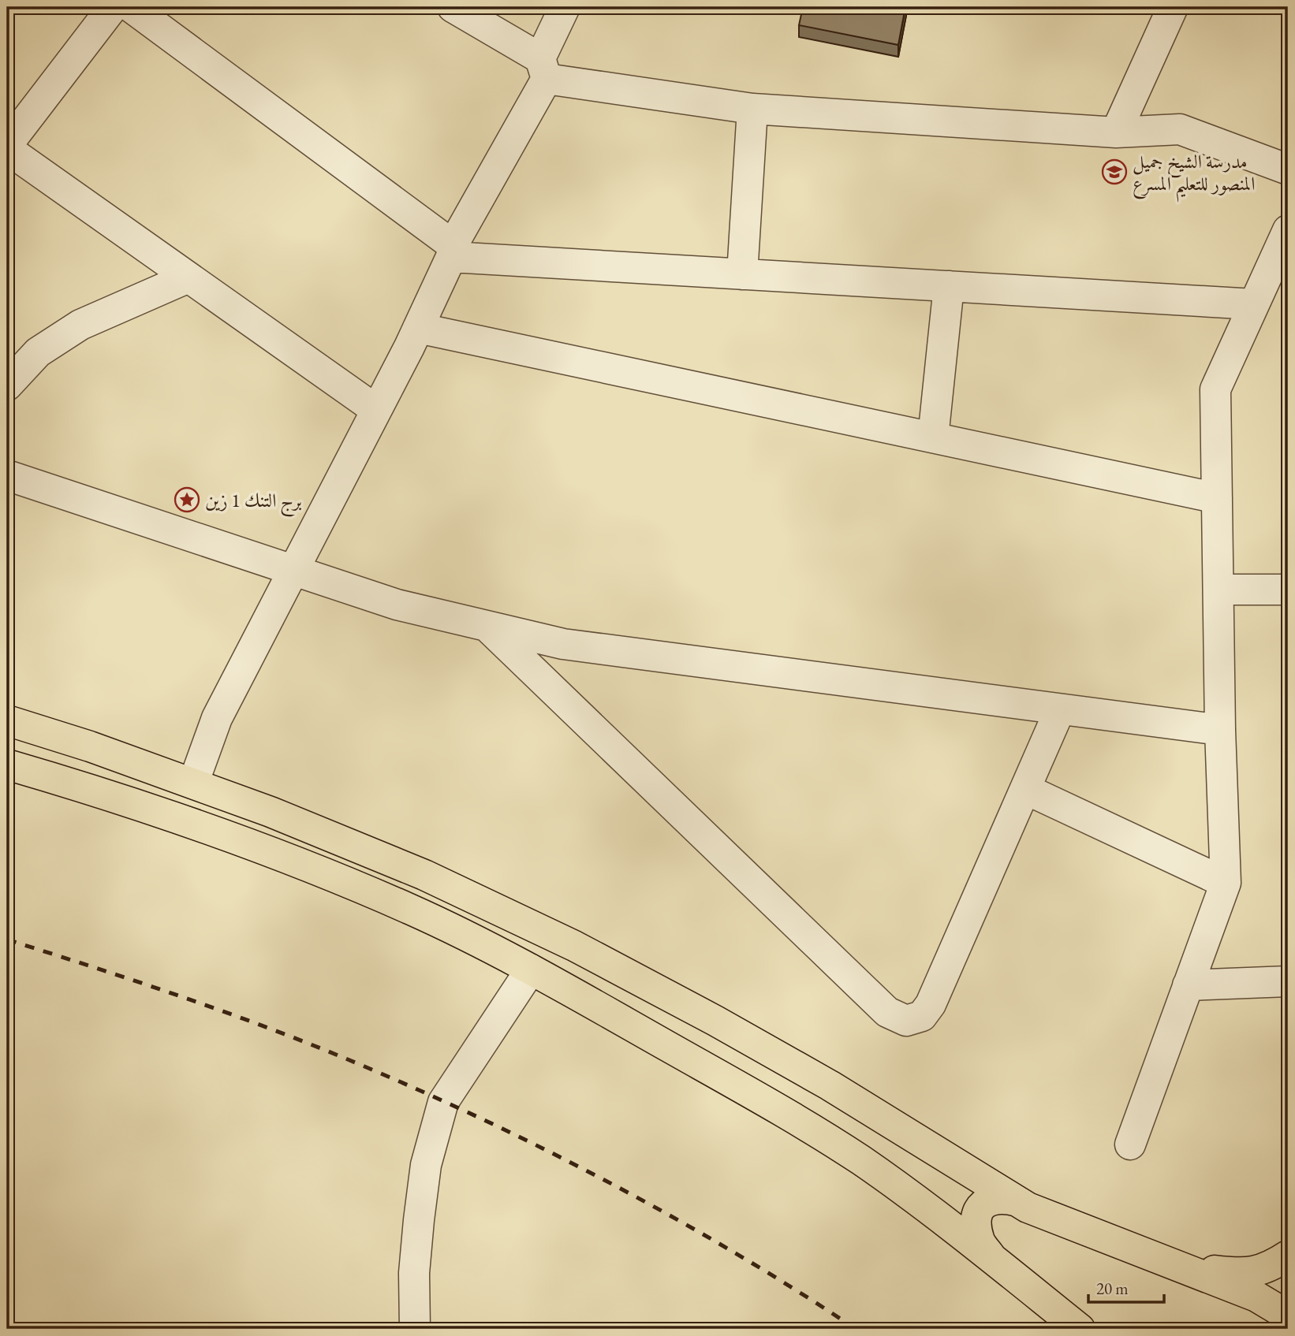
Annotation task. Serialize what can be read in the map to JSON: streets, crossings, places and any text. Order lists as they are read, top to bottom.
{
  "places": {
    "school or university": ["مدرسة الشيخ جميل المنصور للتعليم المسرع"],
    "place": ["برج التنك 1 زين"]
  },
  "scale_bar": "20 m"
}
